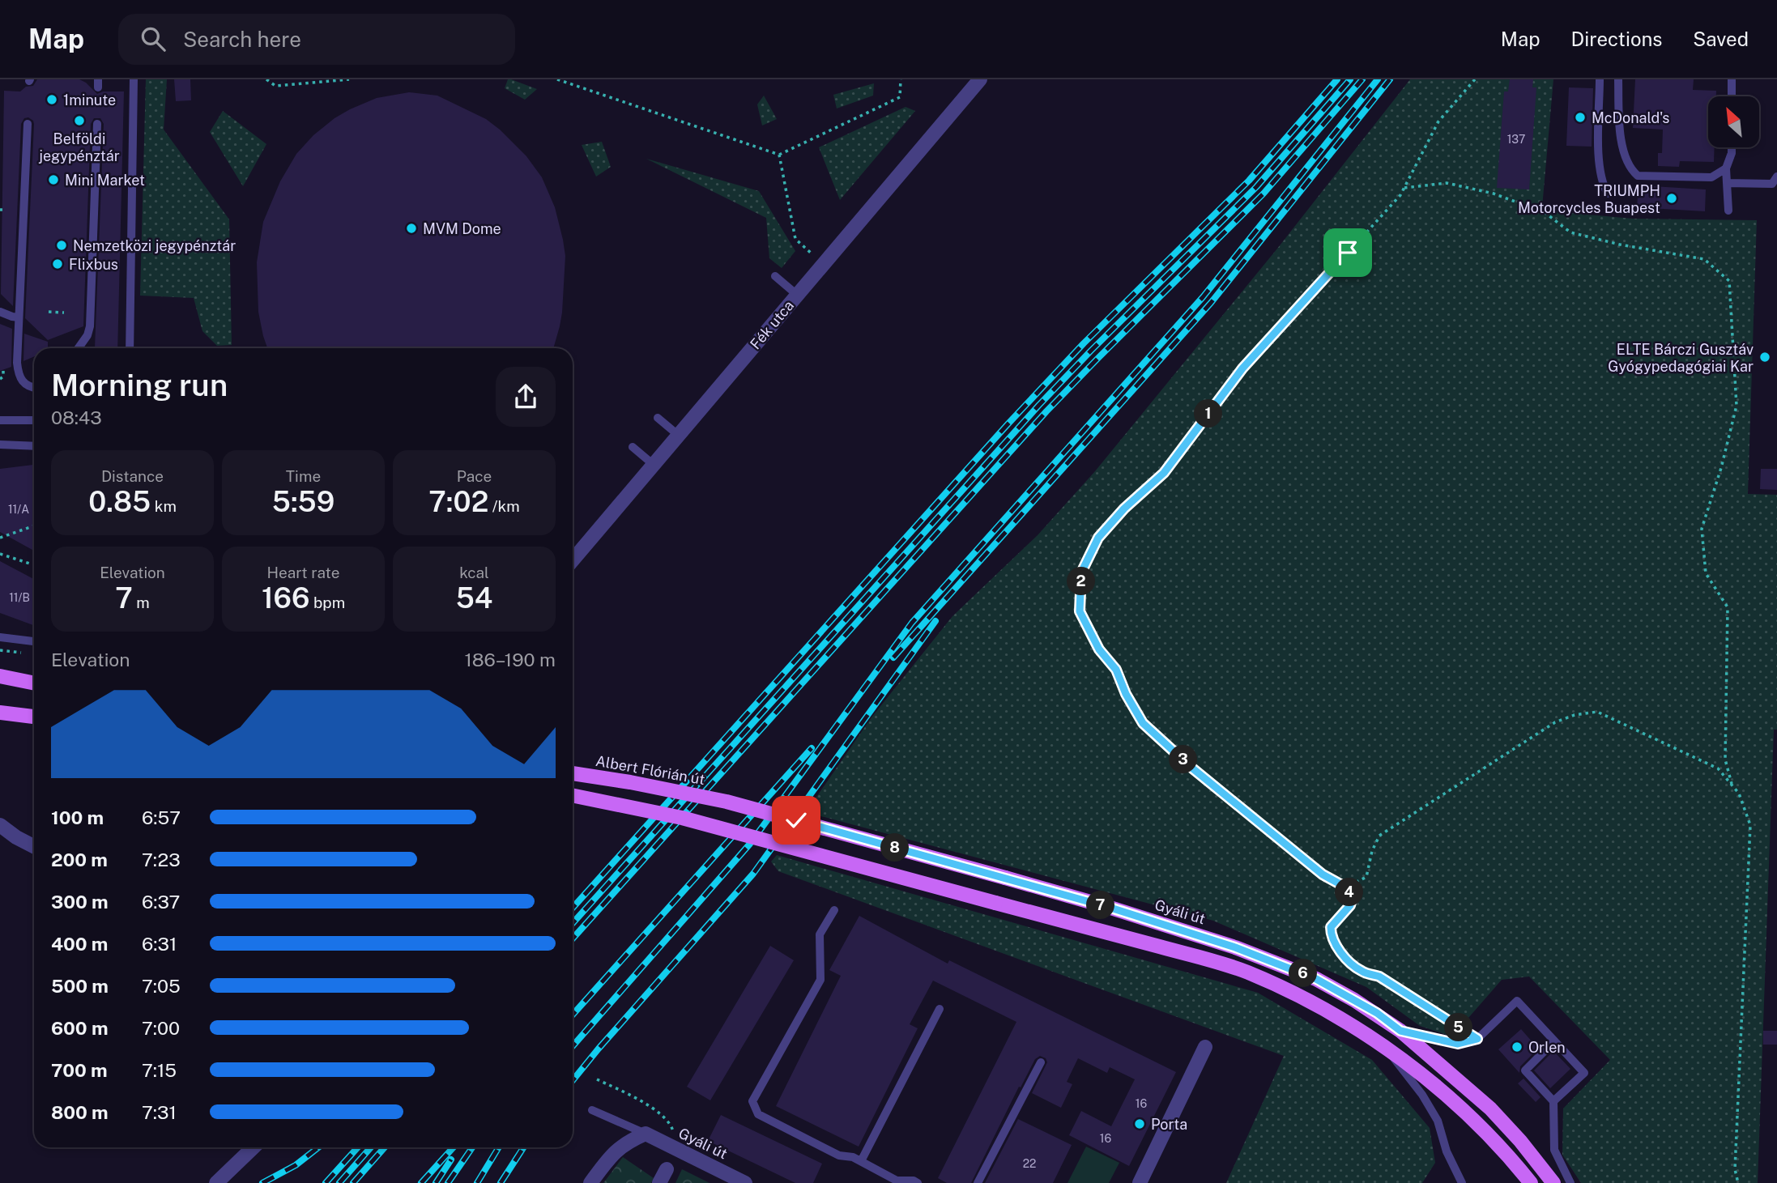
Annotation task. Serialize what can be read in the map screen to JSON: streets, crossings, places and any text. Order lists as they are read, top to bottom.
{
  "streets": {
    "main road": ["Albert Flórián út", "Gyáli út"],
    "street": ["Fék utca"]
  },
  "crossings": [
    ["Albert Flórián út", "Gyáli út"]
  ],
  "places": [
    "1minute",
    "McDonald's",
    "Belföldi jegypénztár",
    "Mini Market",
    "TRIUMPH Motorcycles Buapest",
    "MVM Dome",
    "Nemzetközi jegypénztár",
    "Flixbus",
    "ELTE Bárczi Gusztáv Gyógypedagógiai Kar",
    "Orlen",
    "Porta"
  ],
  "house_numbers": [
    "137",
    "11/A",
    "11/B",
    "16",
    "16",
    "22"
  ],
  "north": "top left",
  "page": {
    "header": "Map",
    "search": "Search here",
    "nav": ["Map", "Directions", "Saved"],
    "heading": ["Morning run", "08:43"],
    "pins": [
      "1",
      "2",
      "3",
      "8",
      "4",
      "7",
      "6",
      "5"
    ],
    "stats": [
      ["Distance", "0.85 km"],
      ["Time", "5:59"],
      ["Pace", "7:02 /km"],
      ["Elevation", "7 m"],
      ["Heart rate", "166 bpm"],
      ["kcal", "54"]
    ],
    "chart": ["Elevation", "186–190 m"],
    "list": [
      {
        "name": "100 m",
        "note": "6:57"
      },
      {
        "name": "200 m",
        "note": "7:23"
      },
      {
        "name": "300 m",
        "note": "6:37"
      },
      {
        "name": "400 m",
        "note": "6:31"
      },
      {
        "name": "500 m",
        "note": "7:05"
      },
      {
        "name": "600 m",
        "note": "7:00"
      },
      {
        "name": "700 m",
        "note": "7:15"
      },
      {
        "name": "800 m",
        "note": "7:31"
      }
    ]
  }
}
